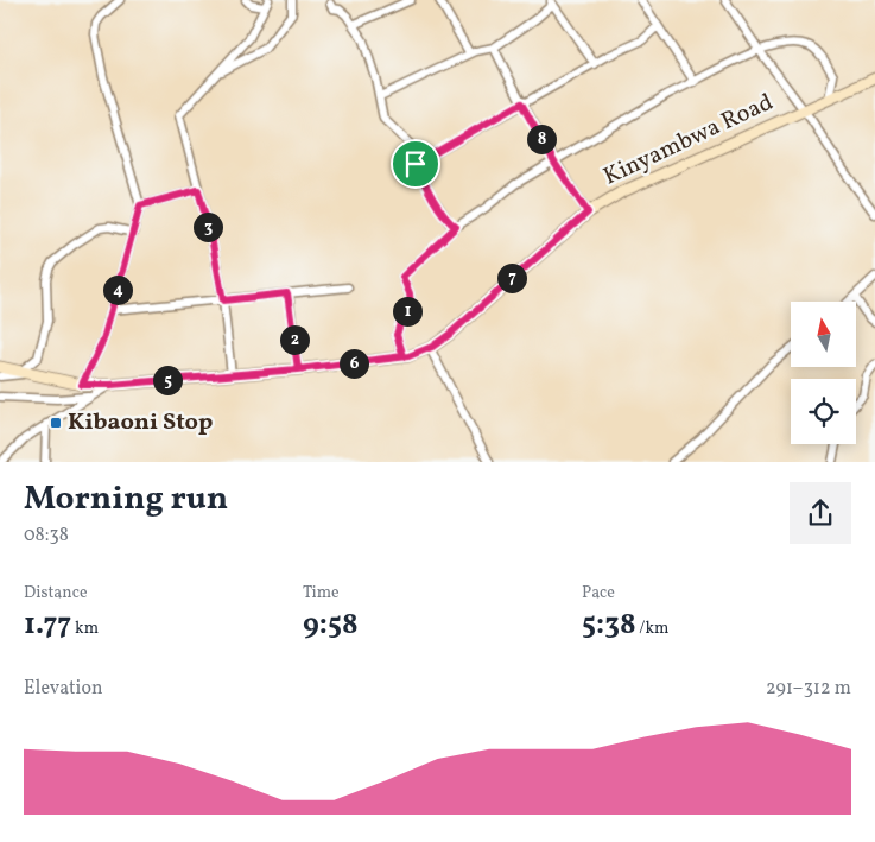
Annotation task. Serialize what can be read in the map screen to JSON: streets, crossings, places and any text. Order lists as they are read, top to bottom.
{
  "streets": {
    "street": ["Kinyambwa Road"]
  },
  "places": {
    "transit": ["Kibaoni Stop"]
  },
  "north": "top",
  "page": {
    "pins": [
      "8",
      "3",
      "7",
      "4",
      "1",
      "2",
      "6",
      "5"
    ],
    "heading": ["Morning run", "08:38"],
    "stats": [
      ["Distance", "1.77 km"],
      ["Time", "9:58"],
      ["Pace", "5:38 /km"]
    ],
    "chart": ["Elevation", "291–312 m"]
  }
}
